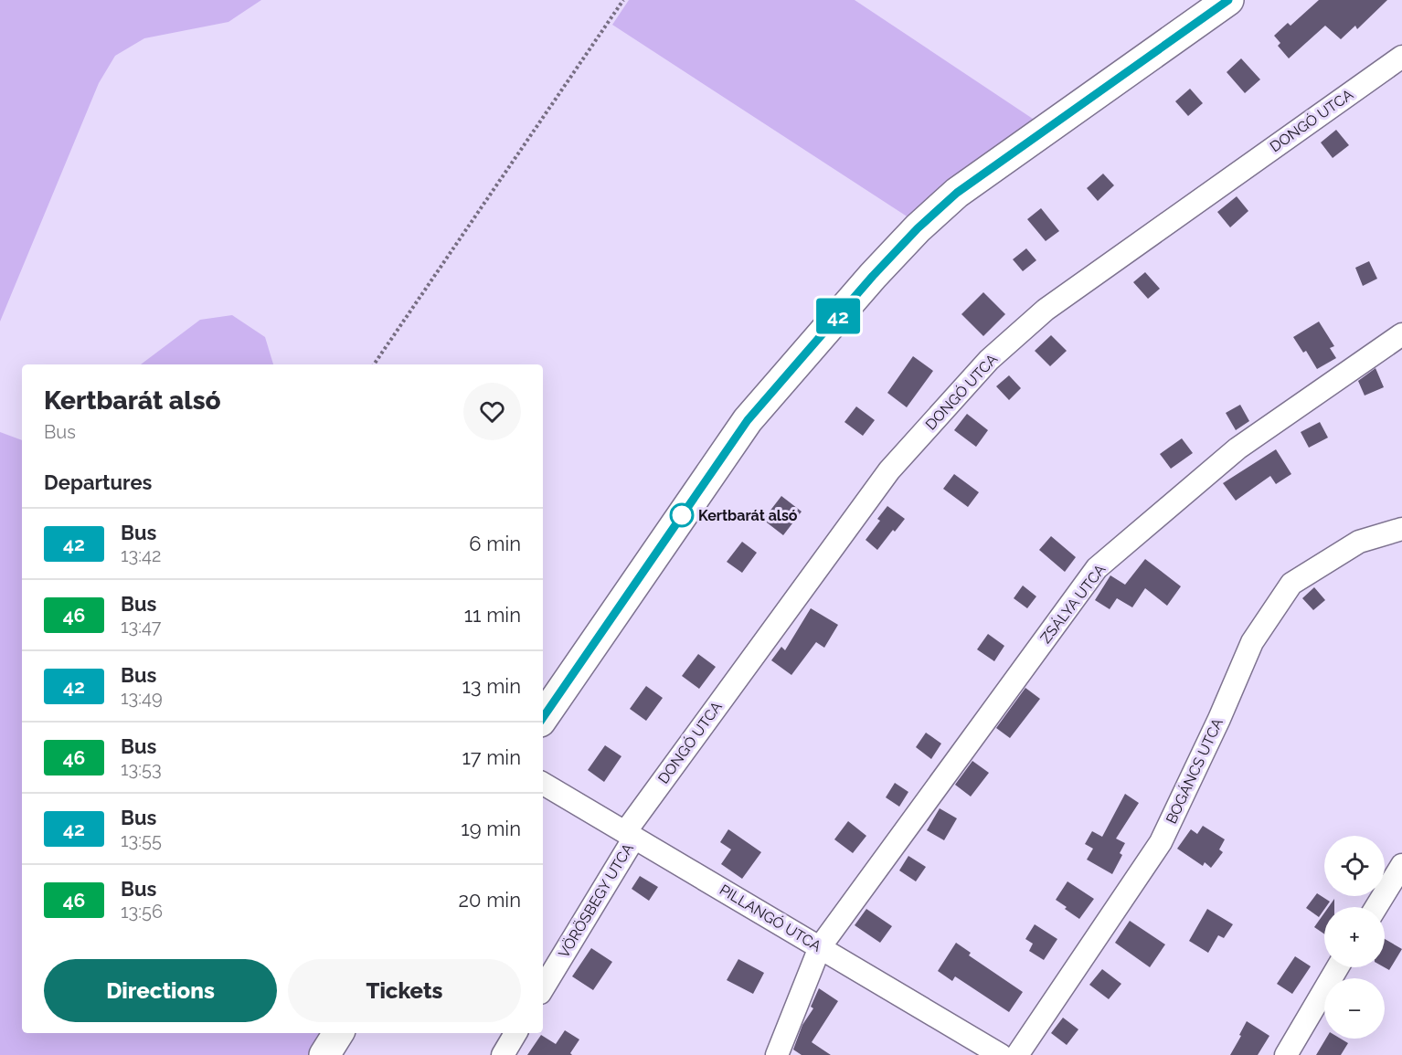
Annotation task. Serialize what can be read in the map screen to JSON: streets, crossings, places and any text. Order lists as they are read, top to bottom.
{
  "streets": {
    "street": [
      "DONGÓ UTCA",
      "ZSÁLYA UTCA",
      "BOGÁNCS UTCA",
      "VÖRÖSBEGY UTCA",
      "PILLANGÓ UTCA"
    ]
  },
  "crossings": [
    ["DONGÓ UTCA", "VÖRÖSBEGY UTCA"],
    ["DONGÓ UTCA", "PILLANGÓ UTCA"],
    ["ZSÁLYA UTCA", "PILLANGÓ UTCA"],
    ["VÖRÖSBEGY UTCA", "PILLANGÓ UTCA"]
  ],
  "places": ["Kertbarát alsó"],
  "lines": ["bus line 42"],
  "page": {
    "on_map": "42",
    "heading": [
      ["Kertbarát alsó", "Bus"],
      "Departures"
    ],
    "list": [
      {
        "mark": "42",
        "name": "Bus",
        "note": "13:42",
        "value": "6 min"
      },
      {
        "mark": "46",
        "name": "Bus",
        "note": "13:47",
        "value": "11 min"
      },
      {
        "mark": "42",
        "name": "Bus",
        "note": "13:49",
        "value": "13 min"
      },
      {
        "mark": "46",
        "name": "Bus",
        "note": "13:53",
        "value": "17 min"
      },
      {
        "mark": "42",
        "name": "Bus",
        "note": "13:55",
        "value": "19 min"
      },
      {
        "mark": "46",
        "name": "Bus",
        "note": "13:56",
        "value": "20 min"
      }
    ],
    "map_buttons": ["+", "−"],
    "buttons": ["Directions", "Tickets"]
  }
}
